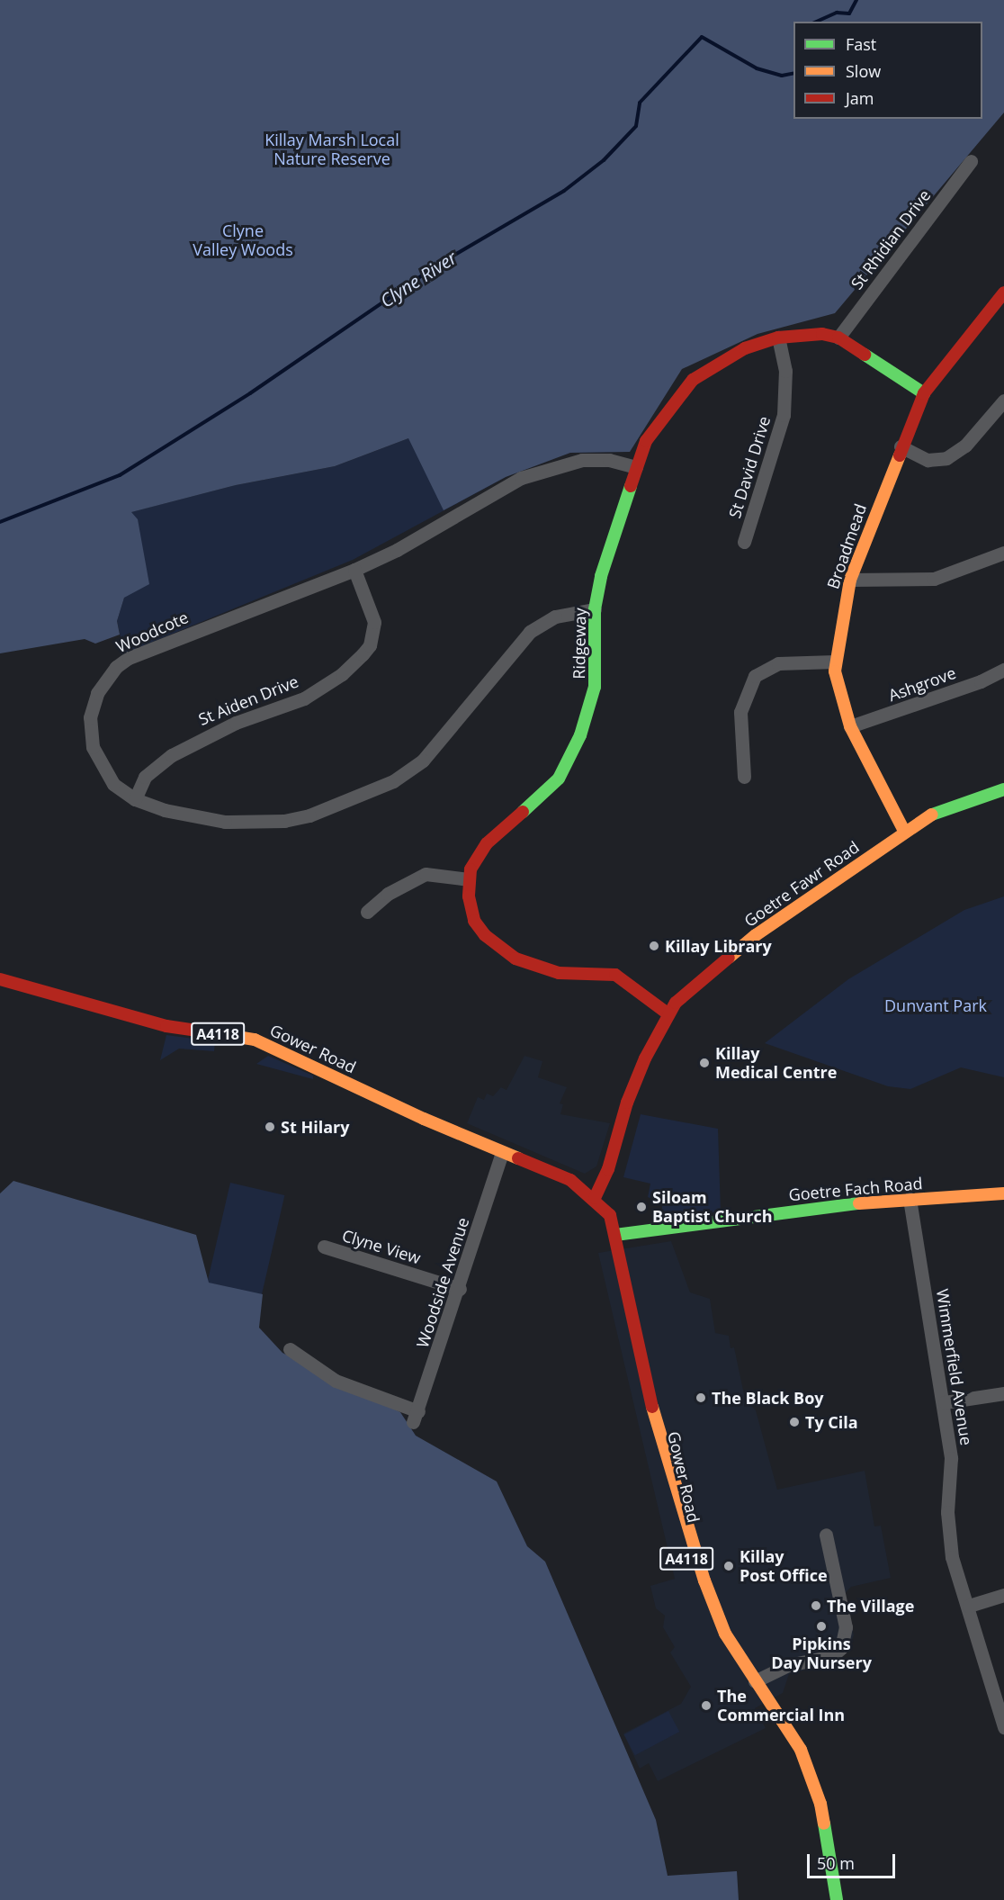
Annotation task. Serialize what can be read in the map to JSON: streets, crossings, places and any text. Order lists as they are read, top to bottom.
{
  "streets": {
    "main road": [
      "Broadmead",
      "Ridgeway",
      "Goetre Fawr Road",
      "A4118",
      "Gower Road",
      "Goetre Fach Road"
    ],
    "street": [
      "St Rhidian Drive",
      "St David Drive",
      "Woodcote",
      "Ashgrove",
      "St Aiden Drive",
      "Clyne View",
      "Woodside Avenue",
      "Wimmerfield Avenue"
    ]
  },
  "crossings": [
    ["St Rhidian Drive", "Ridgeway"],
    ["St David Drive", "Ridgeway"],
    ["Broadmead", "Ridgeway"],
    ["Broadmead", "Ashgrove"],
    ["Broadmead", "Goetre Fawr Road"],
    ["Woodcote", "Ridgeway"],
    ["Woodcote", "St Aiden Drive"],
    ["Ridgeway", "Goetre Fawr Road"],
    ["Goetre Fawr Road", "Gower Road"],
    ["Gower Road", "Goetre Fach Road"],
    ["Gower Road", "Woodside Avenue"],
    ["Goetre Fach Road", "Wimmerfield Avenue"],
    ["Clyne View", "Woodside Avenue"]
  ],
  "water": ["Clyne River"],
  "parks": ["Killay Marsh Local Nature Reserve", "Clyne Valley Woods", "Dunvant Park"],
  "places": [
    "Killay Library",
    "Killay Medical Centre",
    "St Hilary",
    "Siloam Baptist Church",
    "The Black Boy",
    "Ty Cila",
    "Killay Post Office",
    "The Village",
    "Pipkins Day Nursery",
    "The Commercial Inn"
  ],
  "legend": ["Fast", "Slow", "Jam"],
  "scale_bar": "50 m"
}
